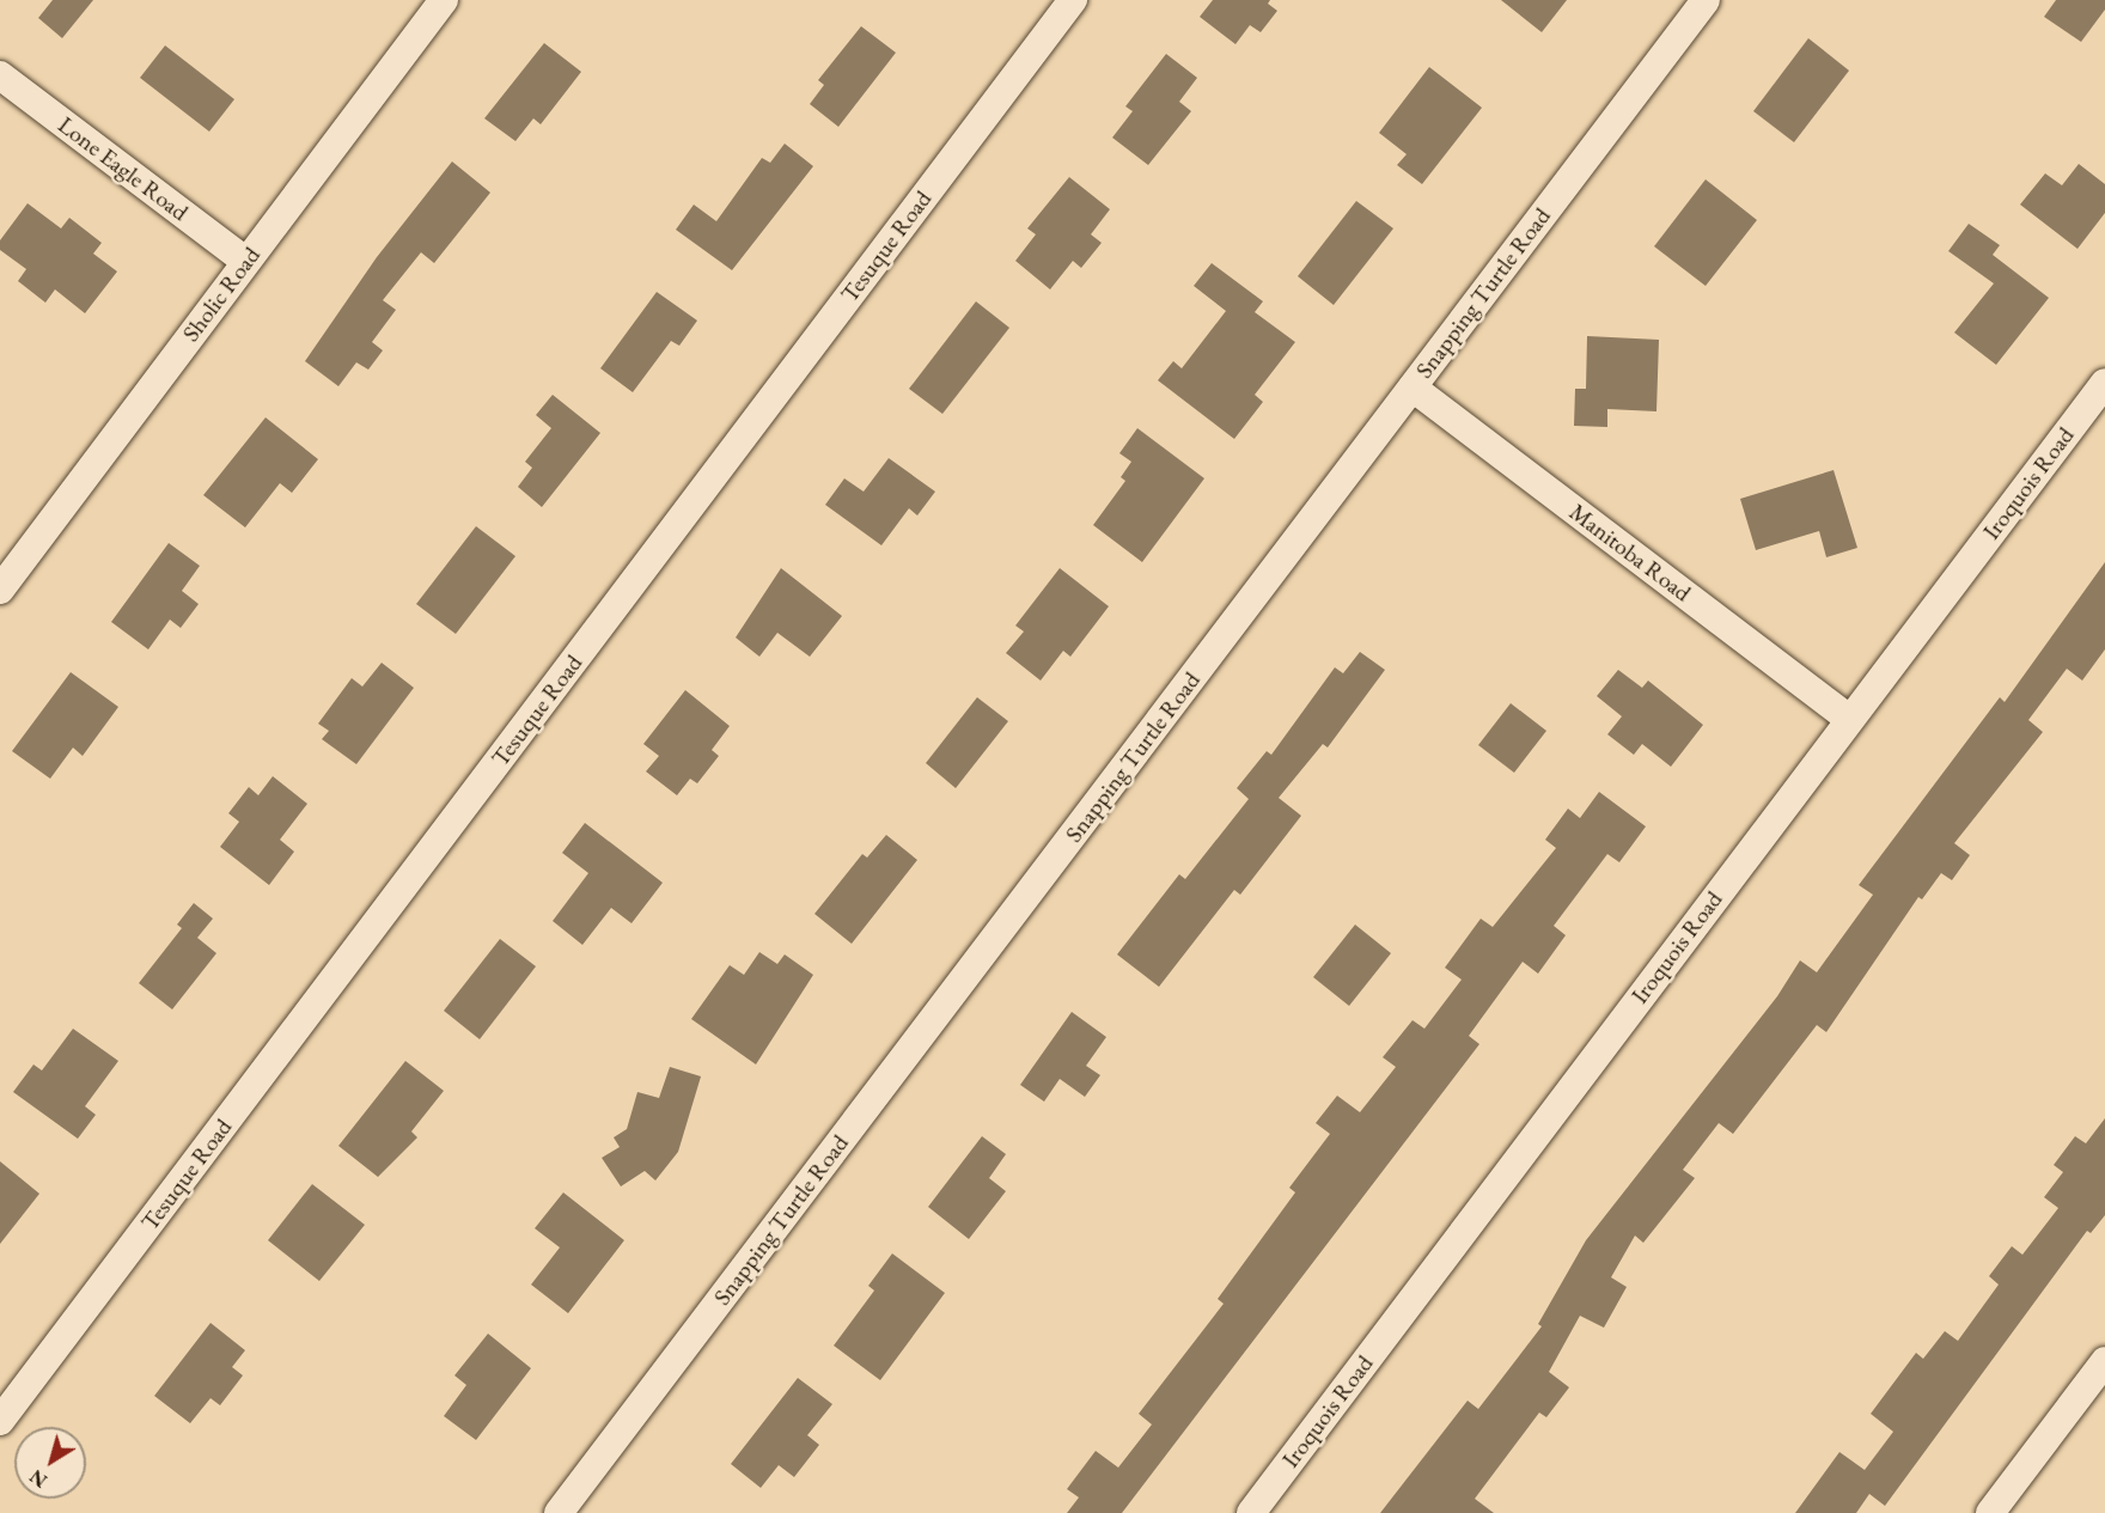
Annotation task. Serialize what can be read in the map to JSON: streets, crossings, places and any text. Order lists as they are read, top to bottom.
{
  "streets": {
    "street": [
      "Lone Eagle Road",
      "Tesuque Road",
      "Snapping Turtle Road",
      "Sholic Road",
      "Iroquois Road",
      "Manitoba Road"
    ]
  },
  "crossings": [
    ["Lone Eagle Road", "Sholic Road"],
    ["Snapping Turtle Road", "Manitoba Road"],
    ["Iroquois Road", "Manitoba Road"]
  ],
  "north": "bottom left"
}
